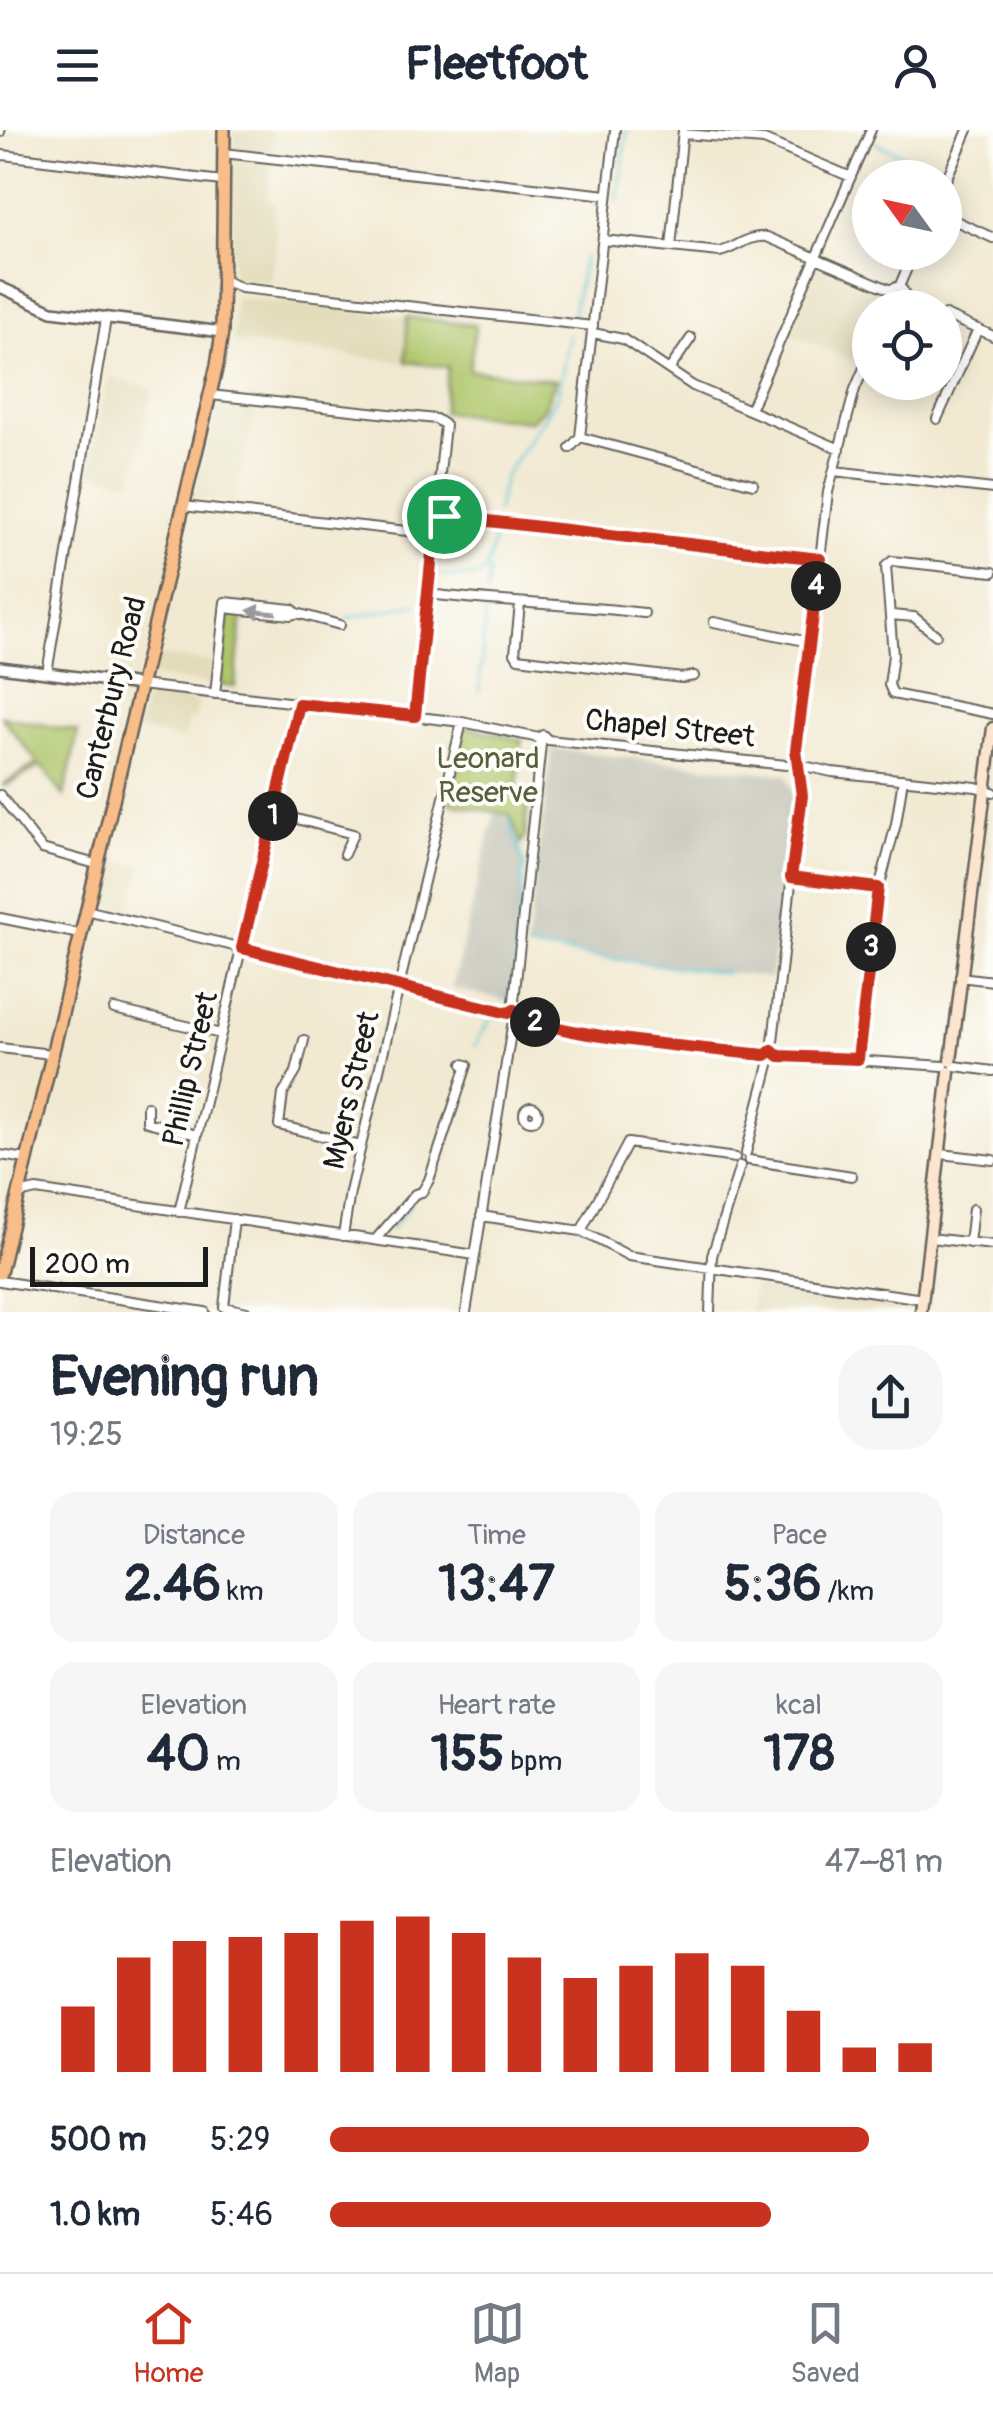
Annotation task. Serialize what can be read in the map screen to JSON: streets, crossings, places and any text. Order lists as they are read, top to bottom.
{
  "streets": {
    "highway": ["Canterbury Road"],
    "street": ["Chapel Street", "Phillip Street", "Myers Street"]
  },
  "crossings": [
    ["Canterbury Road", "Chapel Street"],
    ["Chapel Street", "Phillip Street"],
    ["Chapel Street", "Myers Street"]
  ],
  "parks": ["Leonard Reserve"],
  "scale_bar": "200 m",
  "north": "top left",
  "page": {
    "header": "Fleetfoot",
    "pins": [
      "4",
      "1",
      "3",
      "2"
    ],
    "scale": "200 m",
    "heading": ["Evening run", "19:25"],
    "stats": [
      ["Distance", "2.46 km"],
      ["Time", "13:47"],
      ["Pace", "5:36 /km"],
      ["Elevation", "40 m"],
      ["Heart rate", "155 bpm"],
      ["kcal", "178"]
    ],
    "chart": ["Elevation", "47–81 m"],
    "list": [
      {
        "name": "500 m",
        "note": "5:29"
      },
      {
        "name": "1.0 km",
        "note": "5:46"
      }
    ],
    "tabs": ["Home", "Map", "Saved"]
  }
}
